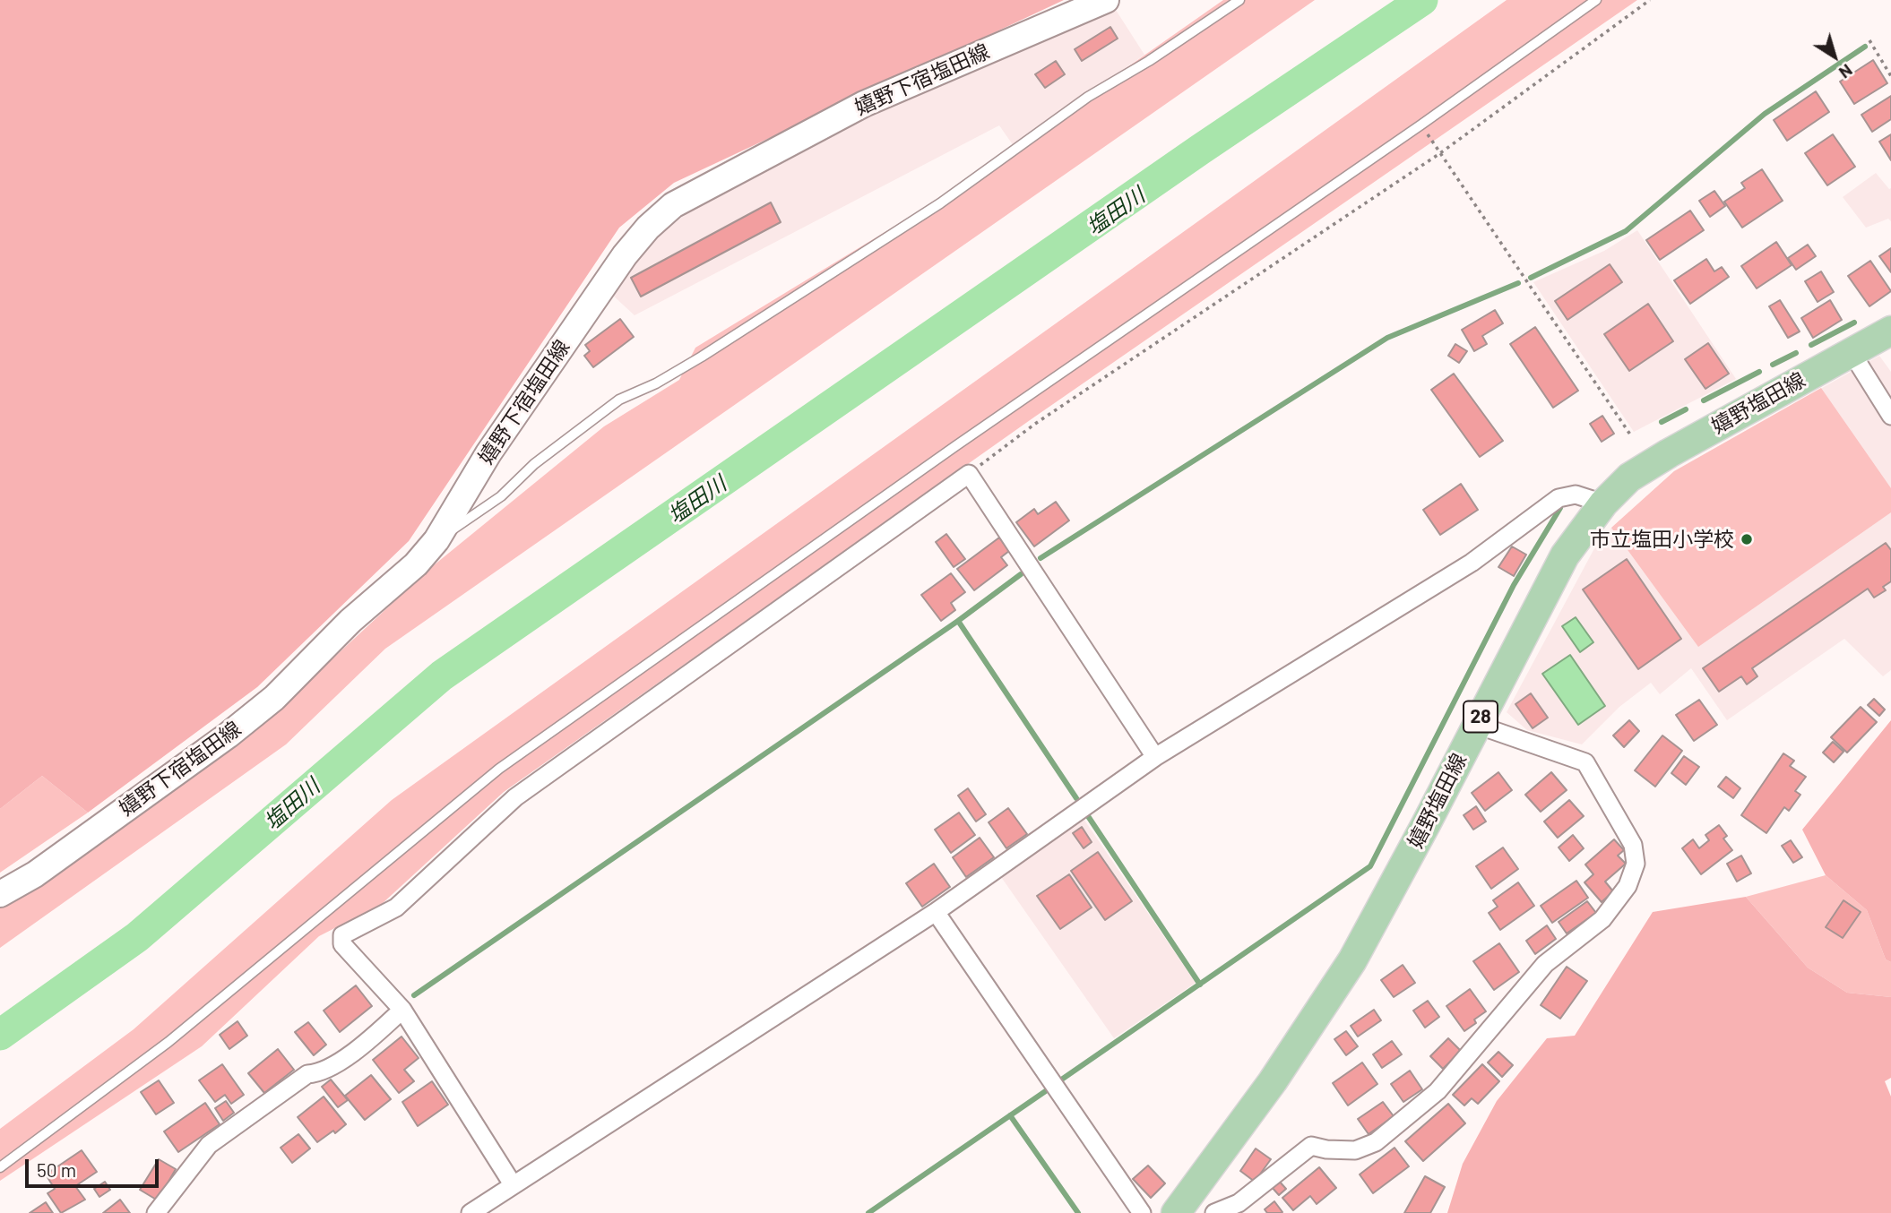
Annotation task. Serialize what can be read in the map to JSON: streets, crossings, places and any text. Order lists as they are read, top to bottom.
{
  "streets": {
    "main road": ["嬉野下宿塩田線", "嬉野塩田線", "28"]
  },
  "water": ["塩田川"],
  "places": ["市立塩田小学校"],
  "scale_bar": "50 m",
  "north": "bottom right"
}
